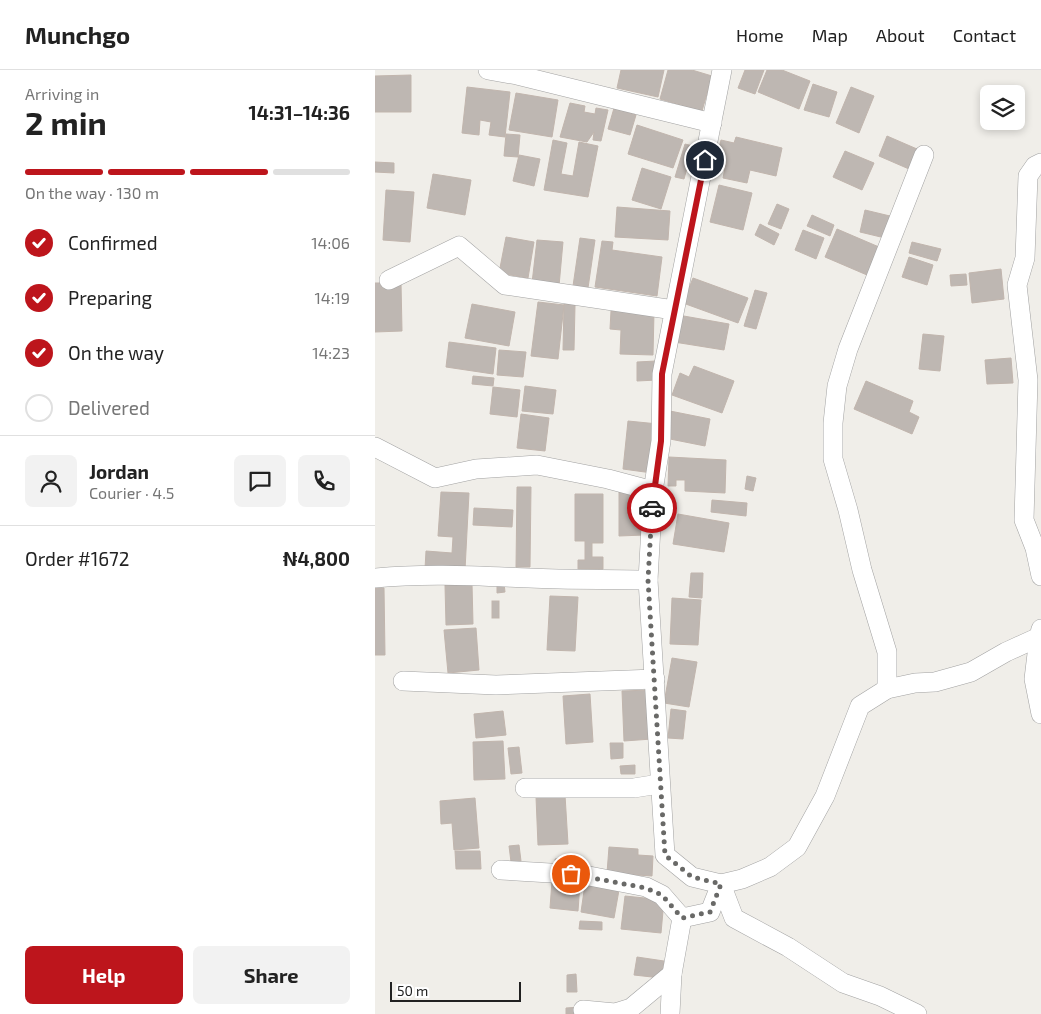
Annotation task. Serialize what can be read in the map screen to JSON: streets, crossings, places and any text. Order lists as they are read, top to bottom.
{
  "scale_bar": "50 m",
  "page": {
    "header": "Munchgo",
    "nav": [
      "Home",
      "Map",
      "About",
      "Contact"
    ],
    "heading": ["2 min", "Arriving in", "14:31–14:36"],
    "panel": [
      "Jordan",
      "Courier · 4.5",
      "Order #1672",
      "₦4,800"
    ],
    "bar": "On the way · 130 m",
    "list": [
      ["Confirmed", "14:06"],
      ["Preparing", "14:19"],
      ["On the way", "14:23"],
      "Delivered"
    ],
    "buttons": ["Help", "Share"],
    "scale": "50 m"
  }
}
